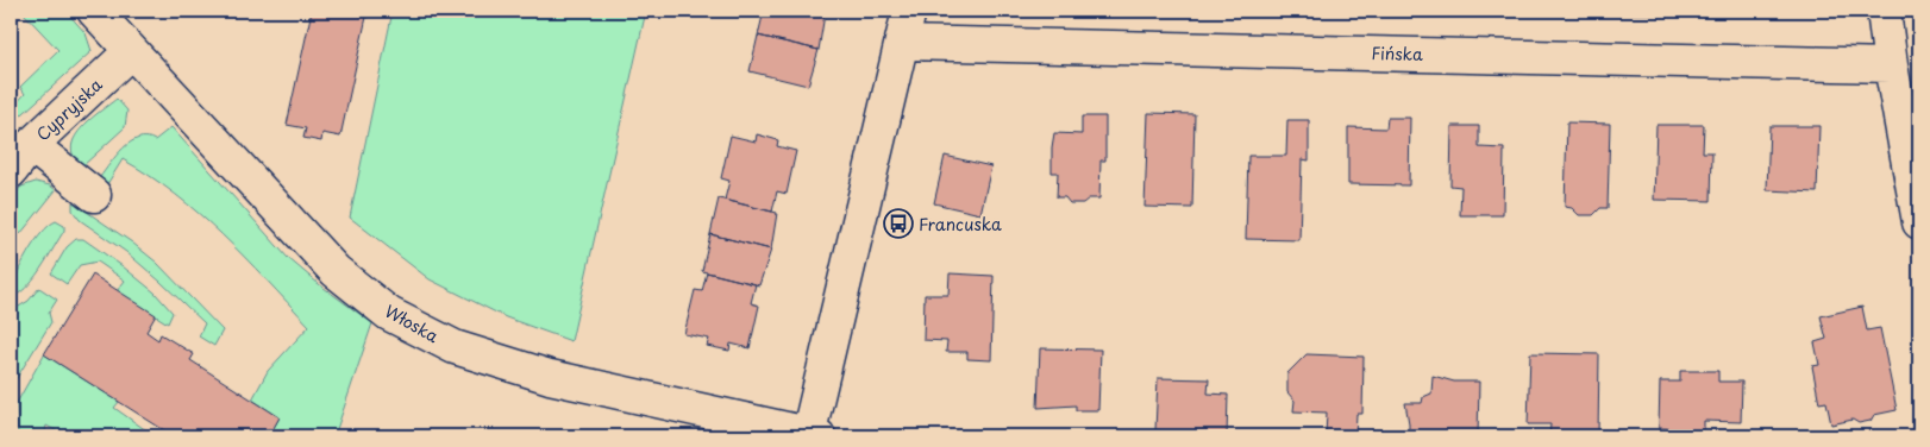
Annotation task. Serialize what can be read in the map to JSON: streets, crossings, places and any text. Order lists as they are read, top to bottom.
{
  "streets": {
    "street": ["Fińska", "Cypryjska", "Włoska"]
  },
  "crossings": [
    ["Cypryjska", "Włoska"]
  ],
  "places": {
    "bus stop": ["Francuska"]
  }
}
